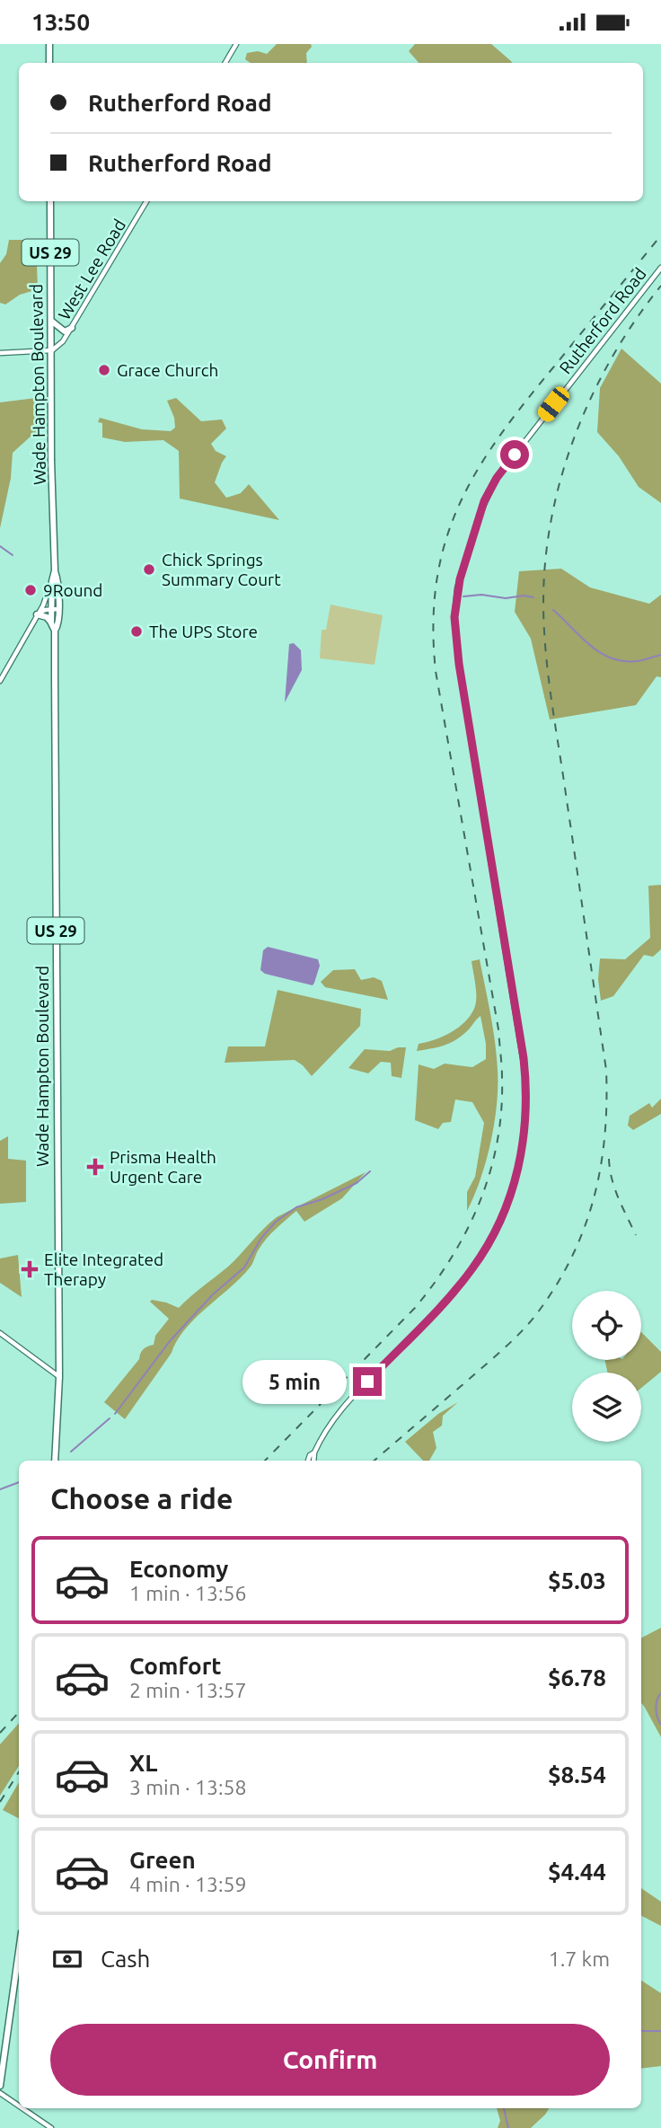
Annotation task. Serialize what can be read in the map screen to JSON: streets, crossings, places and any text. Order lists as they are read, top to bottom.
{
  "streets": {
    "main road": ["US 29", "Wade Hampton Boulevard"],
    "street": ["West Lee Road", "Rutherford Road"]
  },
  "crossings": [
    ["West Lee Road", "Wade Hampton Boulevard"]
  ],
  "places": {
    "other": [
      "Grace Church",
      "Chick Springs Summary Court",
      "9Round",
      "The UPS Store"
    ],
    "health": ["Prisma Health Urgent Care", "Elite Integrated Therapy"]
  },
  "page": {
    "status": "13:50",
    "banner": ["Rutherford Road", "Rutherford Road"],
    "bubble": "5 min",
    "heading": "Choose a ride",
    "list": [
      {
        "name": "Economy",
        "note": "1 min · 13:56",
        "value": "$5.03"
      },
      {
        "name": "Comfort",
        "note": "2 min · 13:57",
        "value": "$6.78"
      },
      {
        "name": "XL",
        "note": "3 min · 13:58",
        "value": "$8.54"
      },
      {
        "name": "Green",
        "note": "4 min · 13:59",
        "value": "$4.44"
      }
    ],
    "pay": ["Cash", "1.7 km"],
    "buttons": "Confirm"
  }
}
